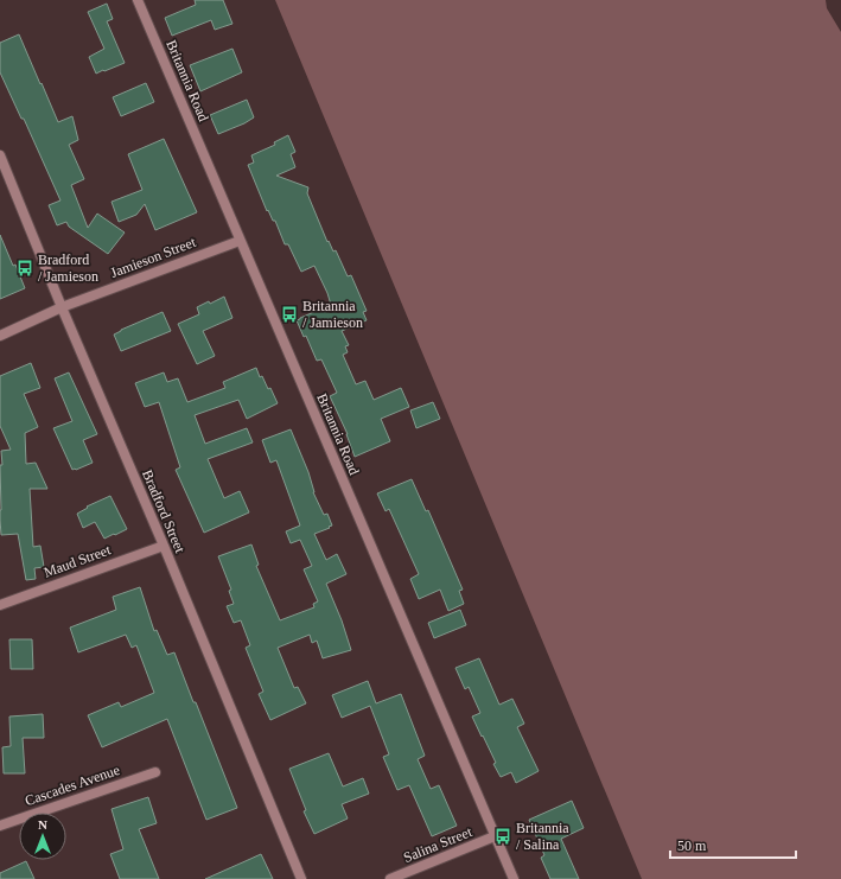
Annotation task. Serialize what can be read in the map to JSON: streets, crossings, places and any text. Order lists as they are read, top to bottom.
{
  "streets": {
    "street": [
      "Britannia Road",
      "Jamieson Street",
      "Bradford Street",
      "Maud Street",
      "Cascades Avenue",
      "Salina Street"
    ]
  },
  "crossings": [
    ["Britannia Road", "Jamieson Street"],
    ["Britannia Road", "Salina Street"],
    ["Jamieson Street", "Bradford Street"],
    ["Bradford Street", "Maud Street"]
  ],
  "places": {
    "bus stop": ["Bradford / Jamieson", "Britannia / Jamieson", "Britannia / Salina"]
  },
  "scale_bar": "50 m",
  "north": "top"
}
